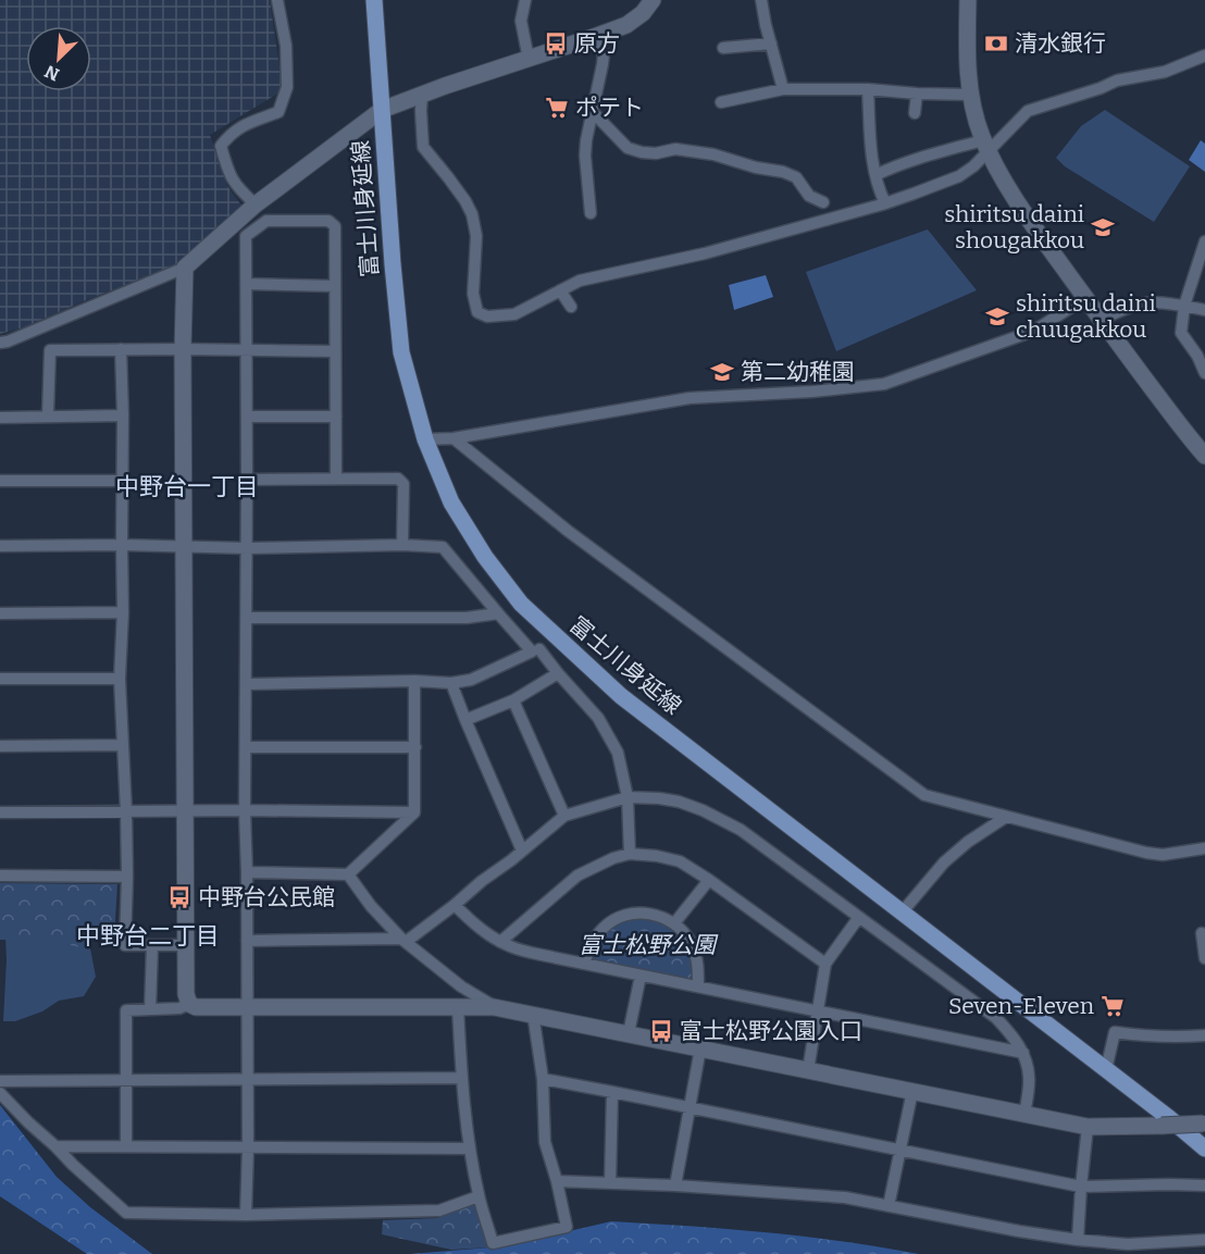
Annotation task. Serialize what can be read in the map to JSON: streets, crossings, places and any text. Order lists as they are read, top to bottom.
{
  "streets": {
    "main road": ["富士川身延線"]
  },
  "districts": ["中野台一丁目", "中野台二丁目"],
  "parks": ["富士松野公園"],
  "places": {
    "bus stop": ["原方", "中野台公民館", "富士松野公園入口"],
    "bank": ["清水銀行"],
    "supermarket": ["ポテト", "Seven-Eleven"],
    "school or university": ["shiritsu daini shougakkou", "shiritsu daini chuugakkou", "第二幼稚園"]
  },
  "north": "bottom left"
}
